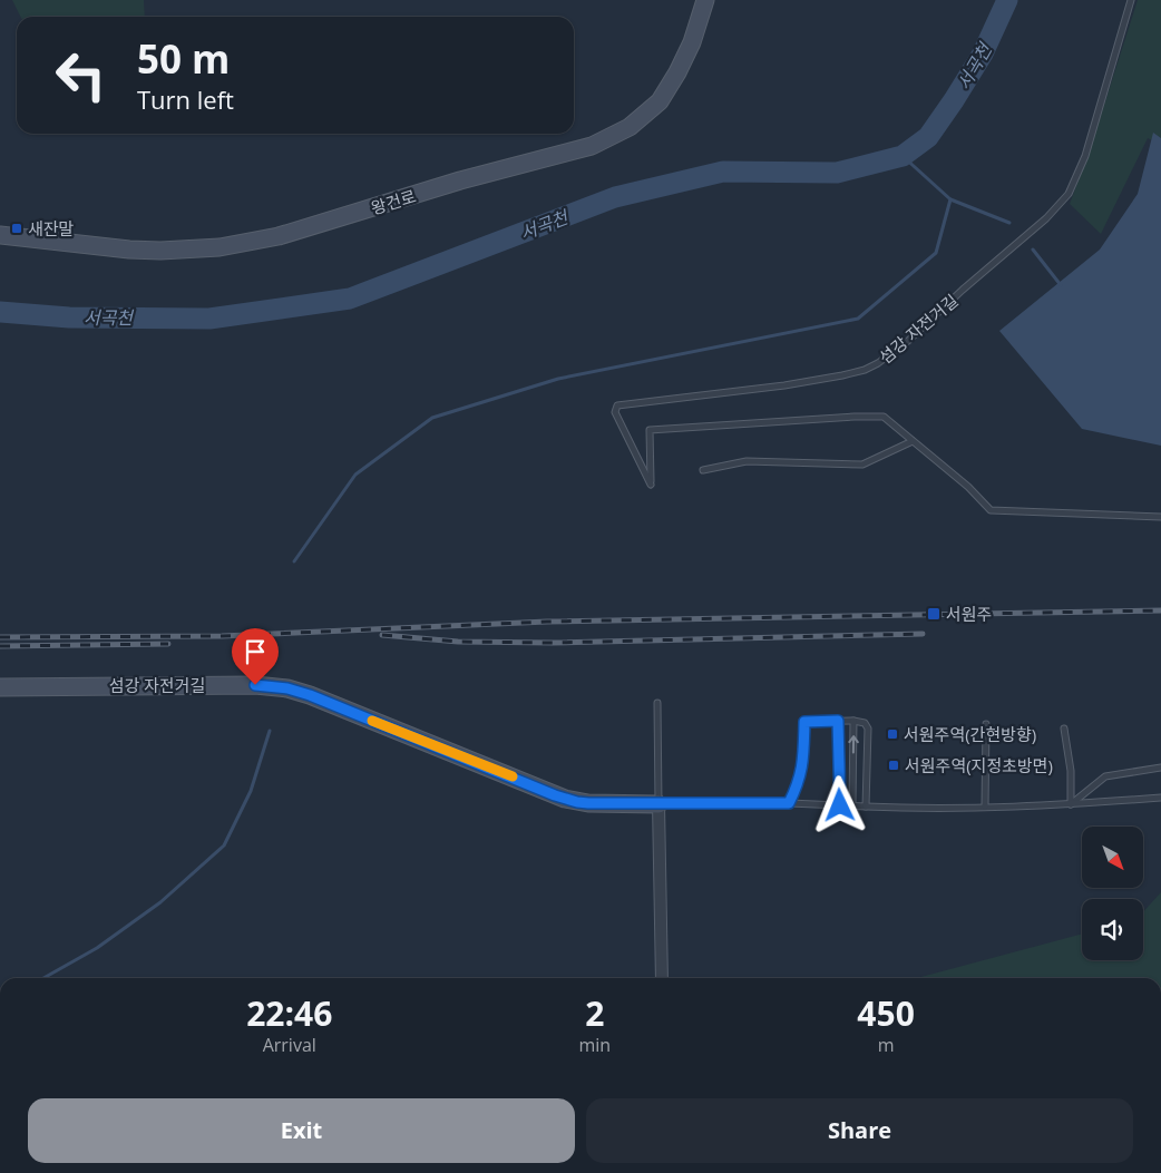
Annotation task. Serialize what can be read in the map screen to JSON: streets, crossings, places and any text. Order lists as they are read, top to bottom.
{
  "streets": {
    "street": ["왕건로", "섬강 자전거길"]
  },
  "water": ["서곡천"],
  "places": {
    "transit": [
      "새잔말",
      "서원주",
      "서원주역(간현방향)",
      "서원주역(지정초방면)"
    ]
  },
  "north": "bottom right",
  "page": {
    "turn": ["50 m", "Turn left"],
    "eta": [
      "22:46",
      "Arrival",
      "2",
      "min",
      "450",
      "m"
    ],
    "buttons": ["Exit", "Share"]
  }
}
